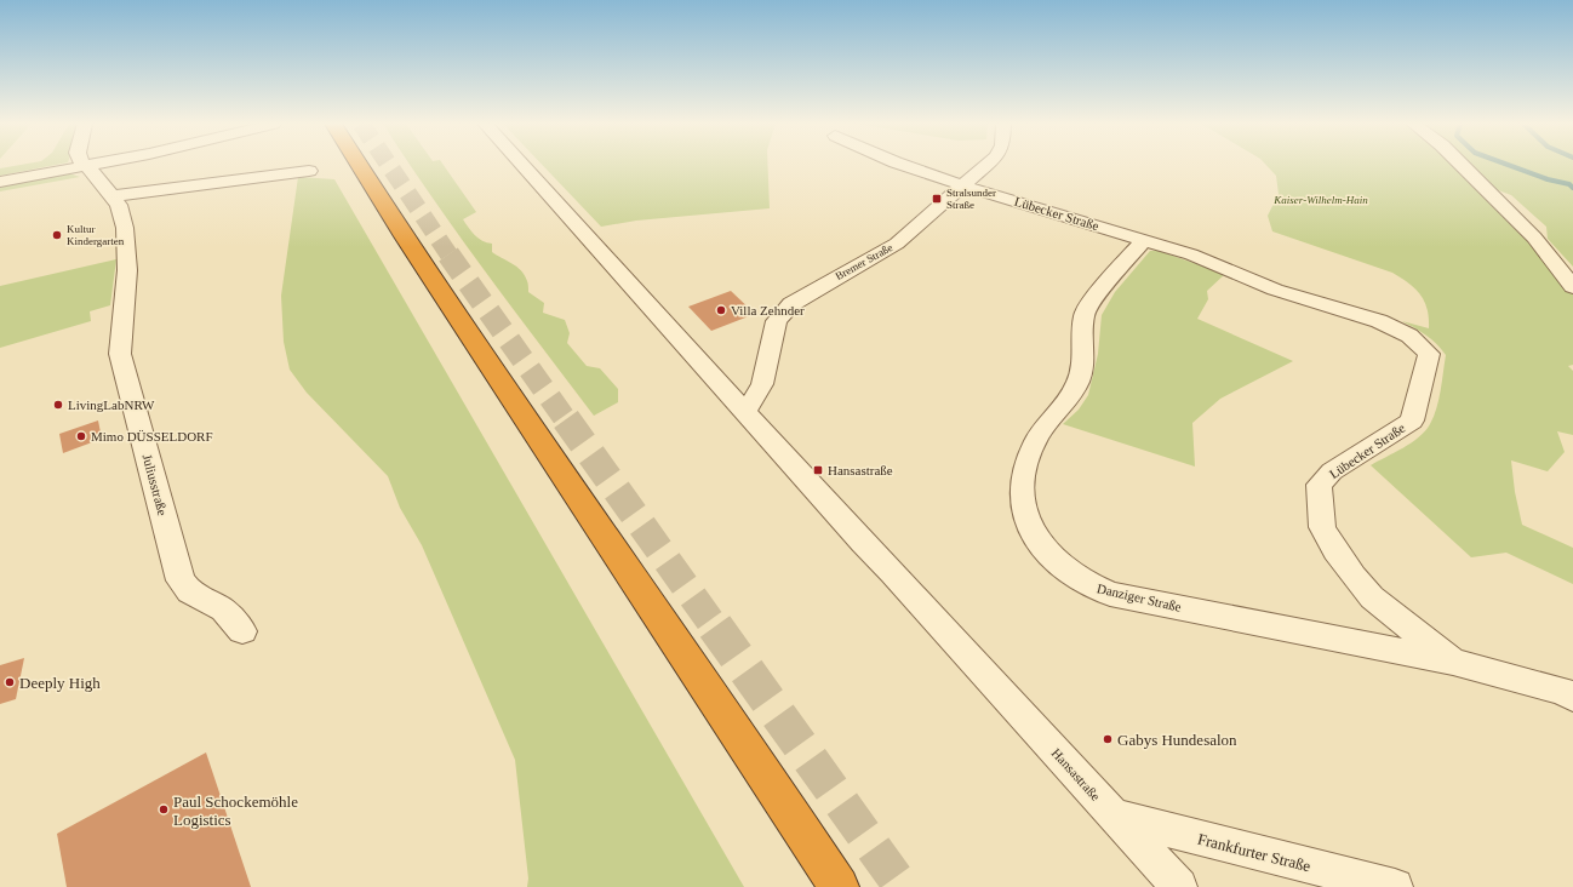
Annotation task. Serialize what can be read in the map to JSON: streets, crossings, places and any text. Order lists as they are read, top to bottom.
{
  "streets": {
    "street": [
      "Lübecker Straße",
      "Bremer Straße",
      "Juliusstraße",
      "Danziger Straße",
      "Hansastraße",
      "Frankfurter Straße"
    ]
  },
  "crossings": [
    ["Lübecker Straße", "Bremer Straße"],
    ["Lübecker Straße", "Danziger Straße"],
    ["Bremer Straße", "Hansastraße"],
    ["Hansastraße", "Frankfurter Straße"]
  ],
  "parks": ["Kaiser-Wilhelm-Hain"],
  "places": {
    "transit": ["Stralsunder Straße", "Hansastraße"],
    "other": [
      "Kultur Kindergarten",
      "Villa Zehnder",
      "LivingLabNRW",
      "Mimo DÜSSELDORF",
      "Deeply High",
      "Gabys Hundesalon",
      "Paul Schockemöhle Logistics"
    ]
  }
}
